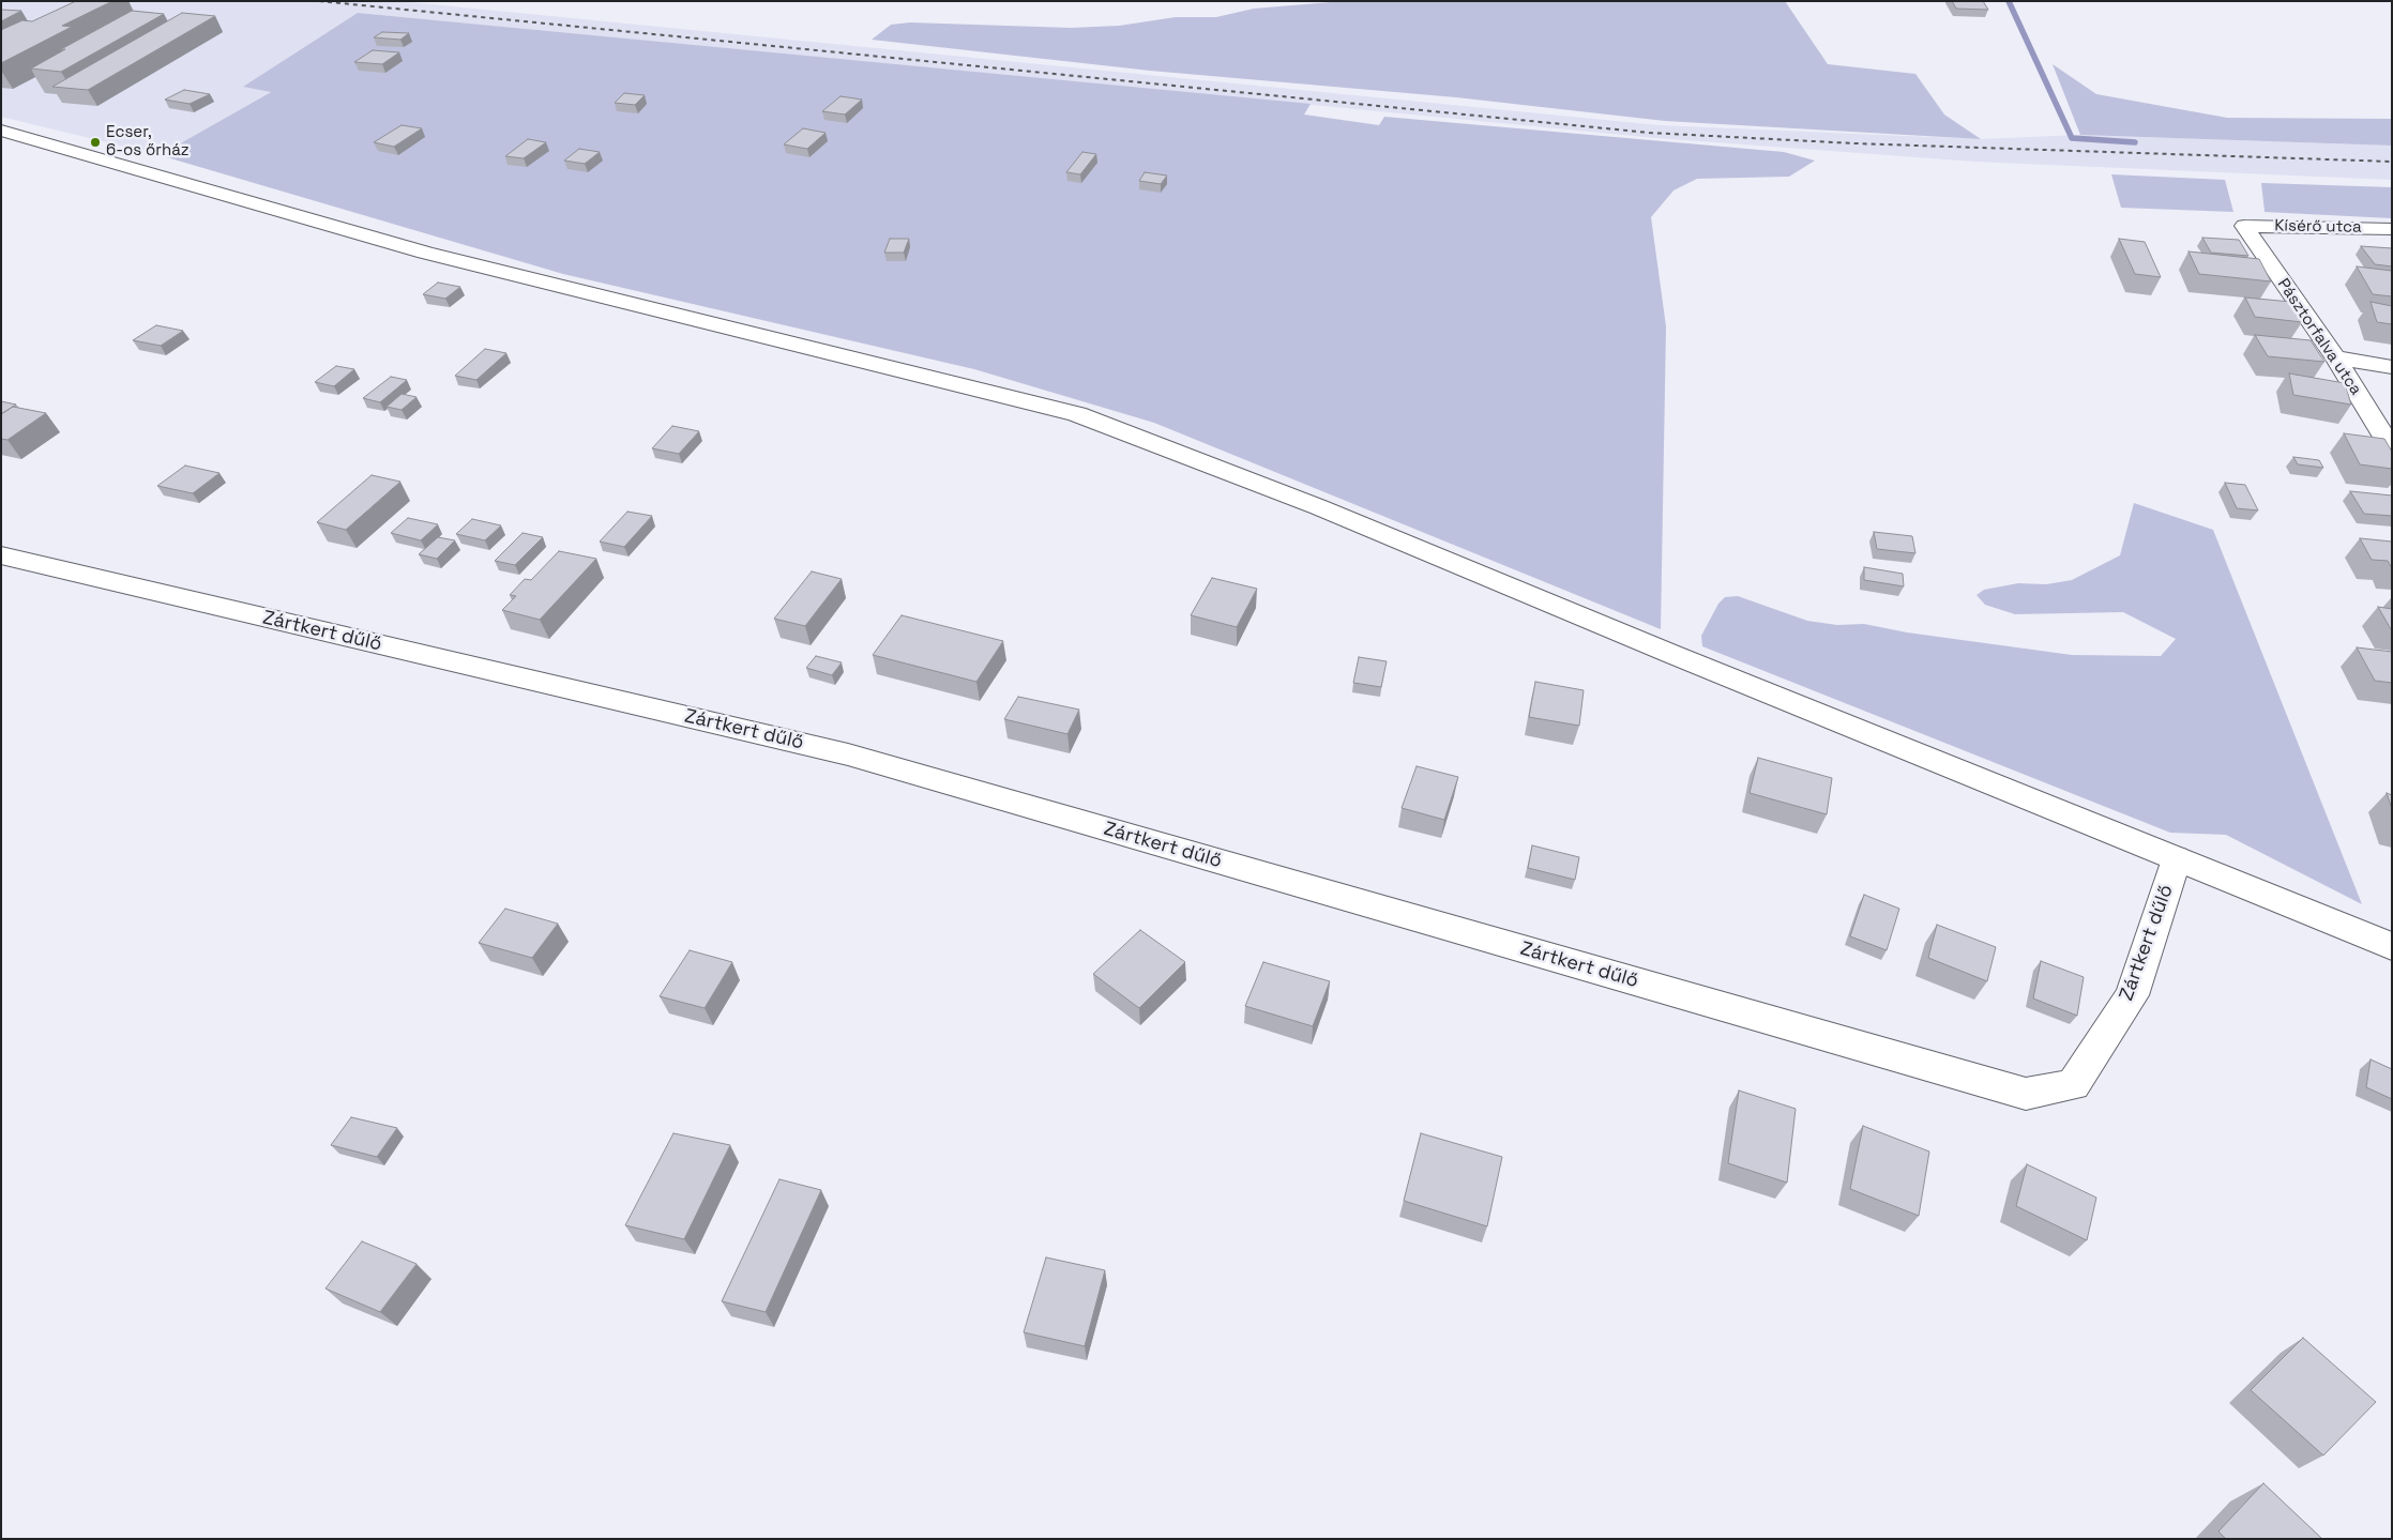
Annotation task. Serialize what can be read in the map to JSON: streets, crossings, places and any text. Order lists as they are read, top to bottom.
{
  "streets": {
    "main road": ["Kísérő utca", "Pásztorfalva utca", "Zártkert dűlő"]
  },
  "crossings": [
    ["Kísérő utca", "Pásztorfalva utca"]
  ],
  "places": ["Ecser, 6-os őrház"]
}
